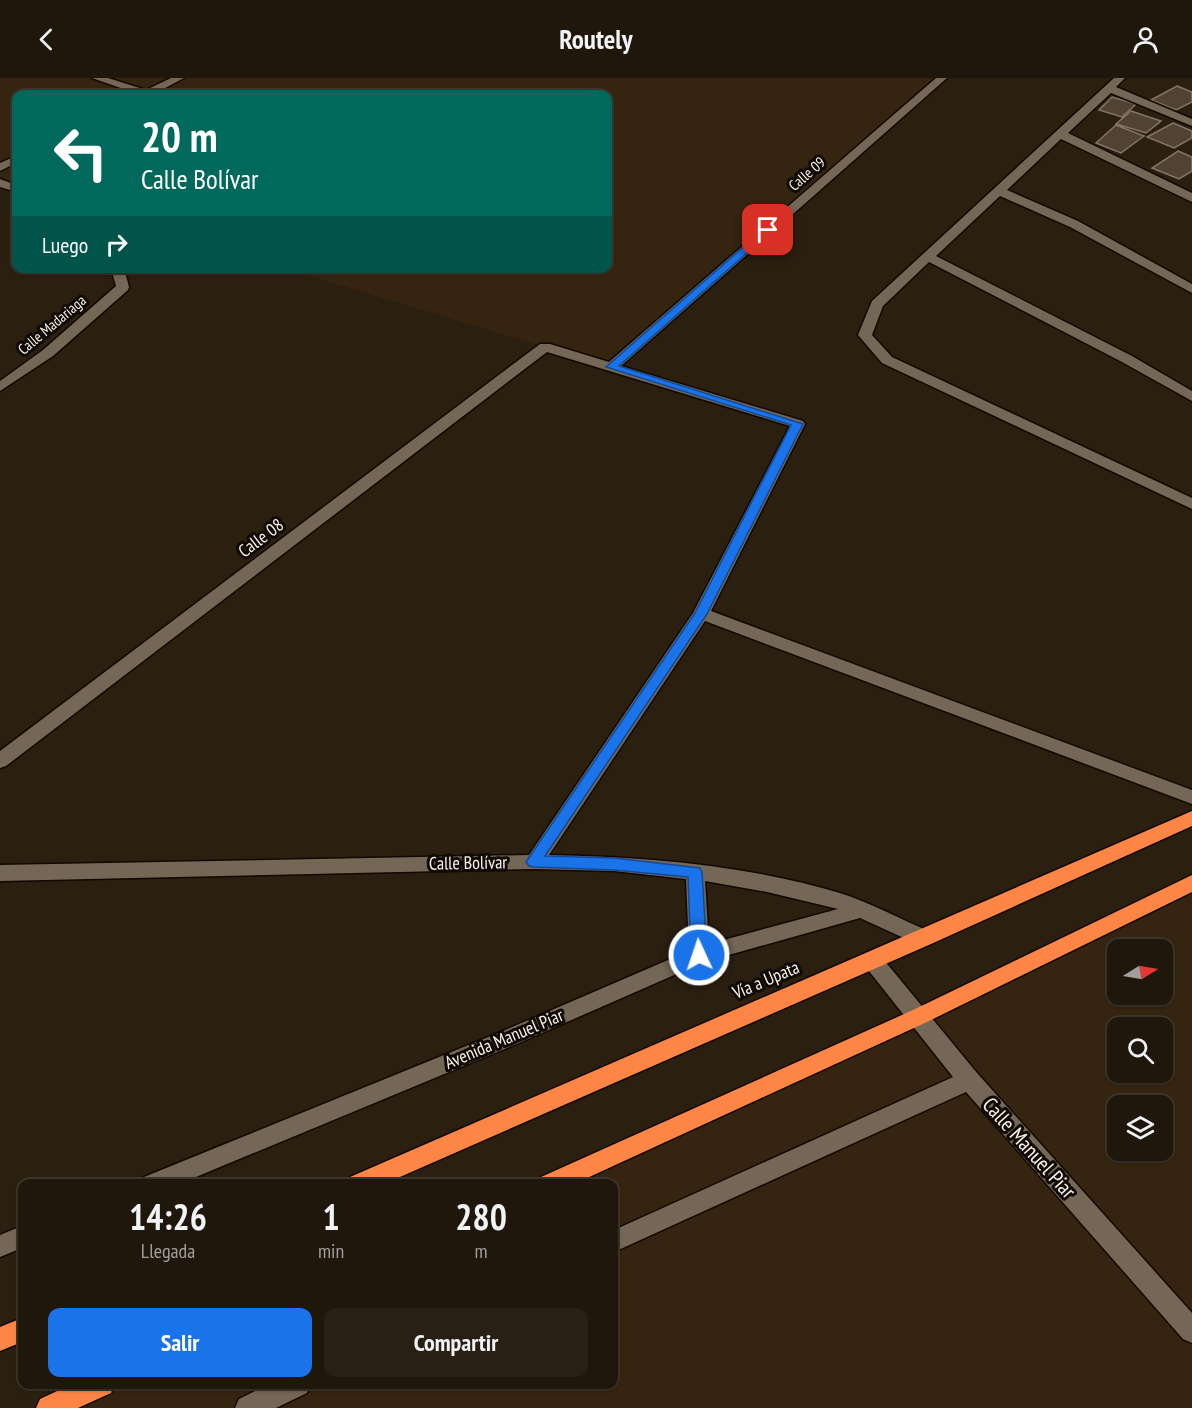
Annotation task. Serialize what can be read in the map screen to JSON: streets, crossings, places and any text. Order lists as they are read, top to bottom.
{
  "streets": {
    "highway": ["Vía a Upata"],
    "street": [
      "Calle 09",
      "Calle Madariaga",
      "Calle 08",
      "Calle Bolívar",
      "Avenida Manuel Piar",
      "Calle Manuel Piar"
    ]
  },
  "crossings": [
    ["Calle 09", "Calle 08"],
    ["Calle Bolívar", "Vía a Upata"],
    ["Calle Bolívar", "Avenida Manuel Piar"],
    ["Vía a Upata", "Calle Manuel Piar"]
  ],
  "north": "right",
  "page": {
    "header": "Routely",
    "turn": ["20 m", "Calle Bolívar"],
    "then": "Luego",
    "eta": [
      "14:26",
      "Llegada",
      "1",
      "min",
      "280",
      "m"
    ],
    "buttons": ["Salir", "Compartir"]
  }
}
